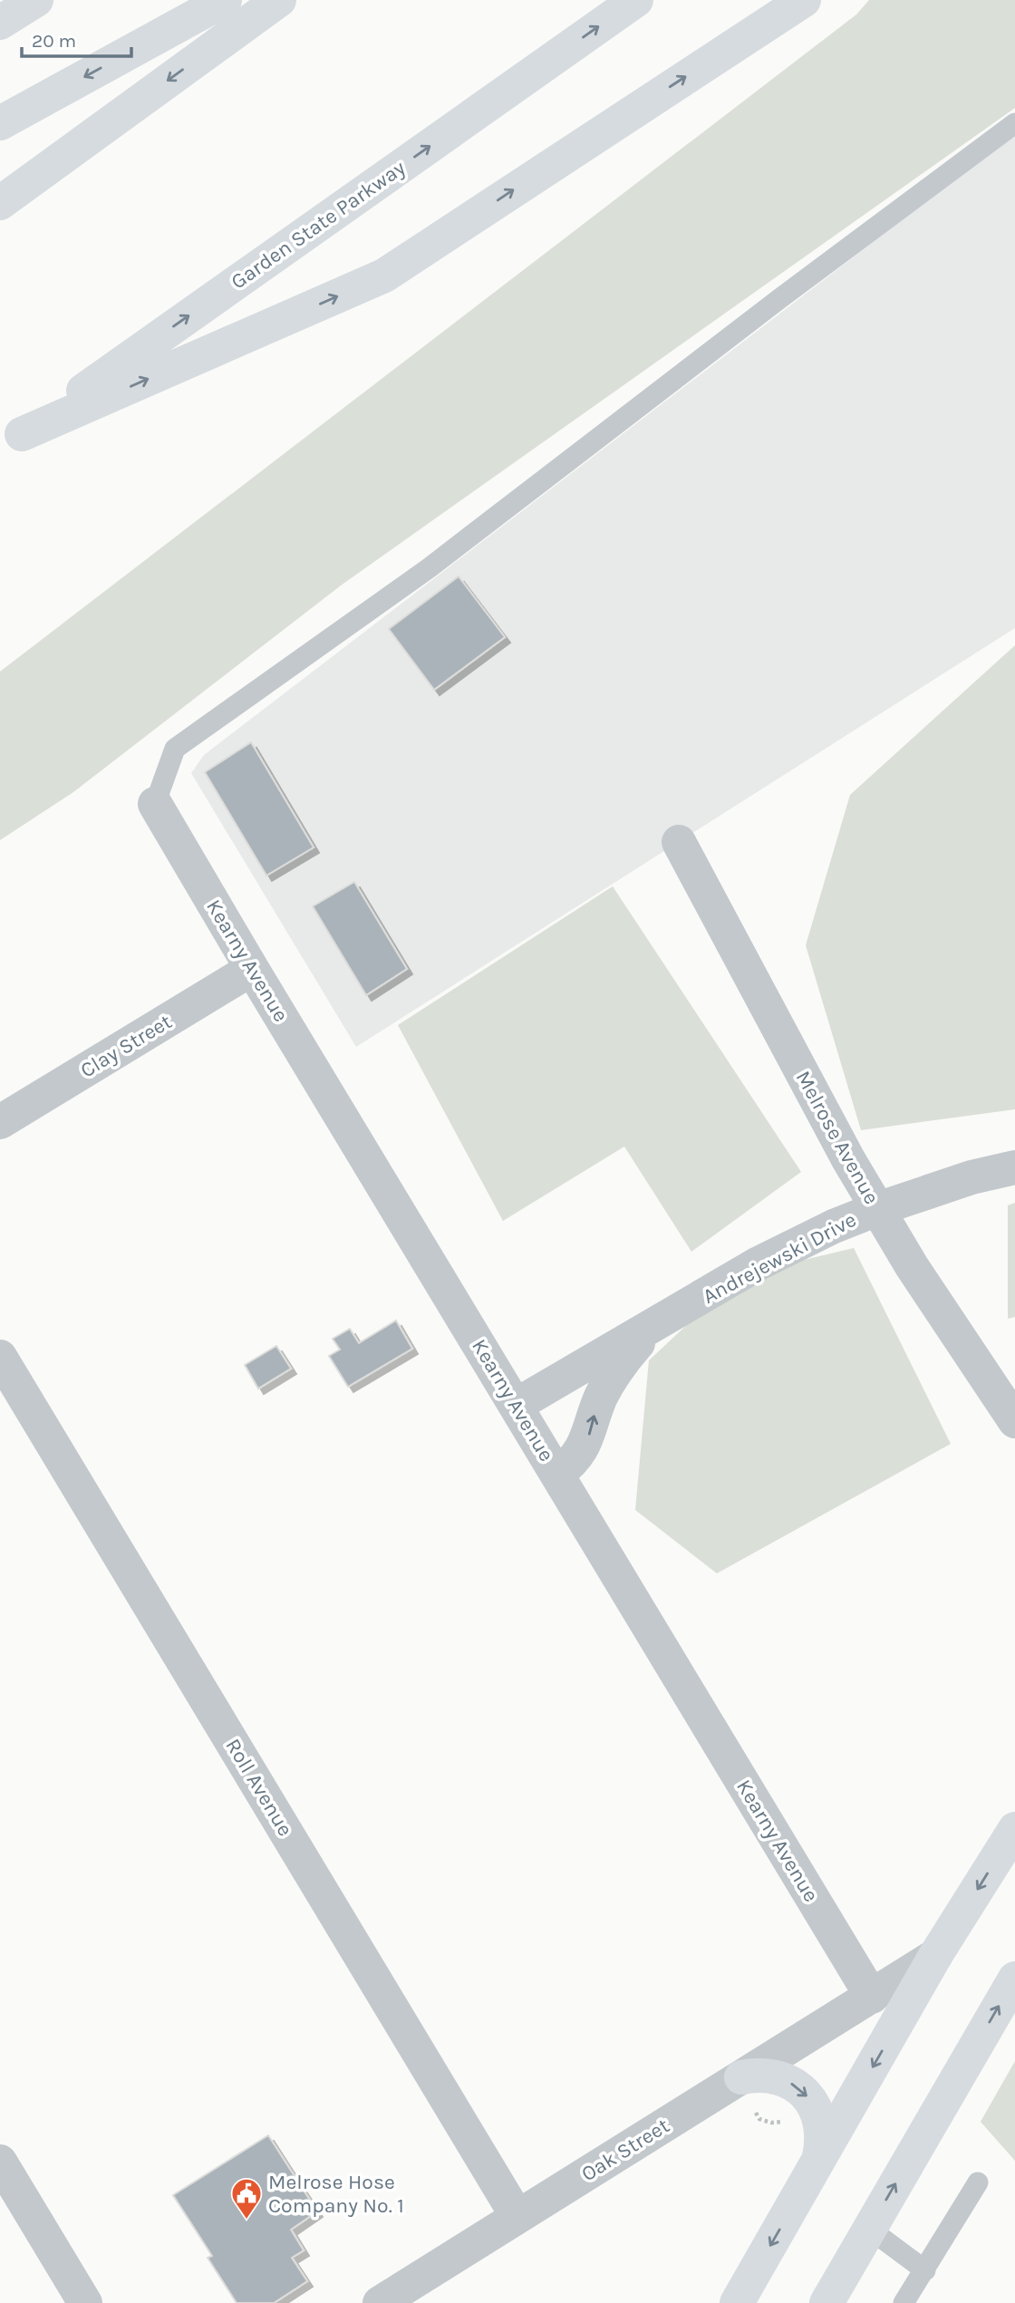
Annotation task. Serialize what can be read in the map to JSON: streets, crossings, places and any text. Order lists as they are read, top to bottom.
{
  "streets": {
    "highway": ["Garden State Parkway"],
    "street": [
      "Kearny Avenue",
      "Clay Street",
      "Melrose Avenue",
      "Andrejewski Drive",
      "Roll Avenue",
      "Oak Street"
    ]
  },
  "crossings": [
    ["Kearny Avenue", "Clay Street"],
    ["Kearny Avenue", "Andrejewski Drive"],
    ["Kearny Avenue", "Oak Street"],
    ["Melrose Avenue", "Andrejewski Drive"],
    ["Roll Avenue", "Oak Street"]
  ],
  "places": {
    "public building": ["Melrose Hose Company No. 1"]
  },
  "scale_bar": "20 m"
}
